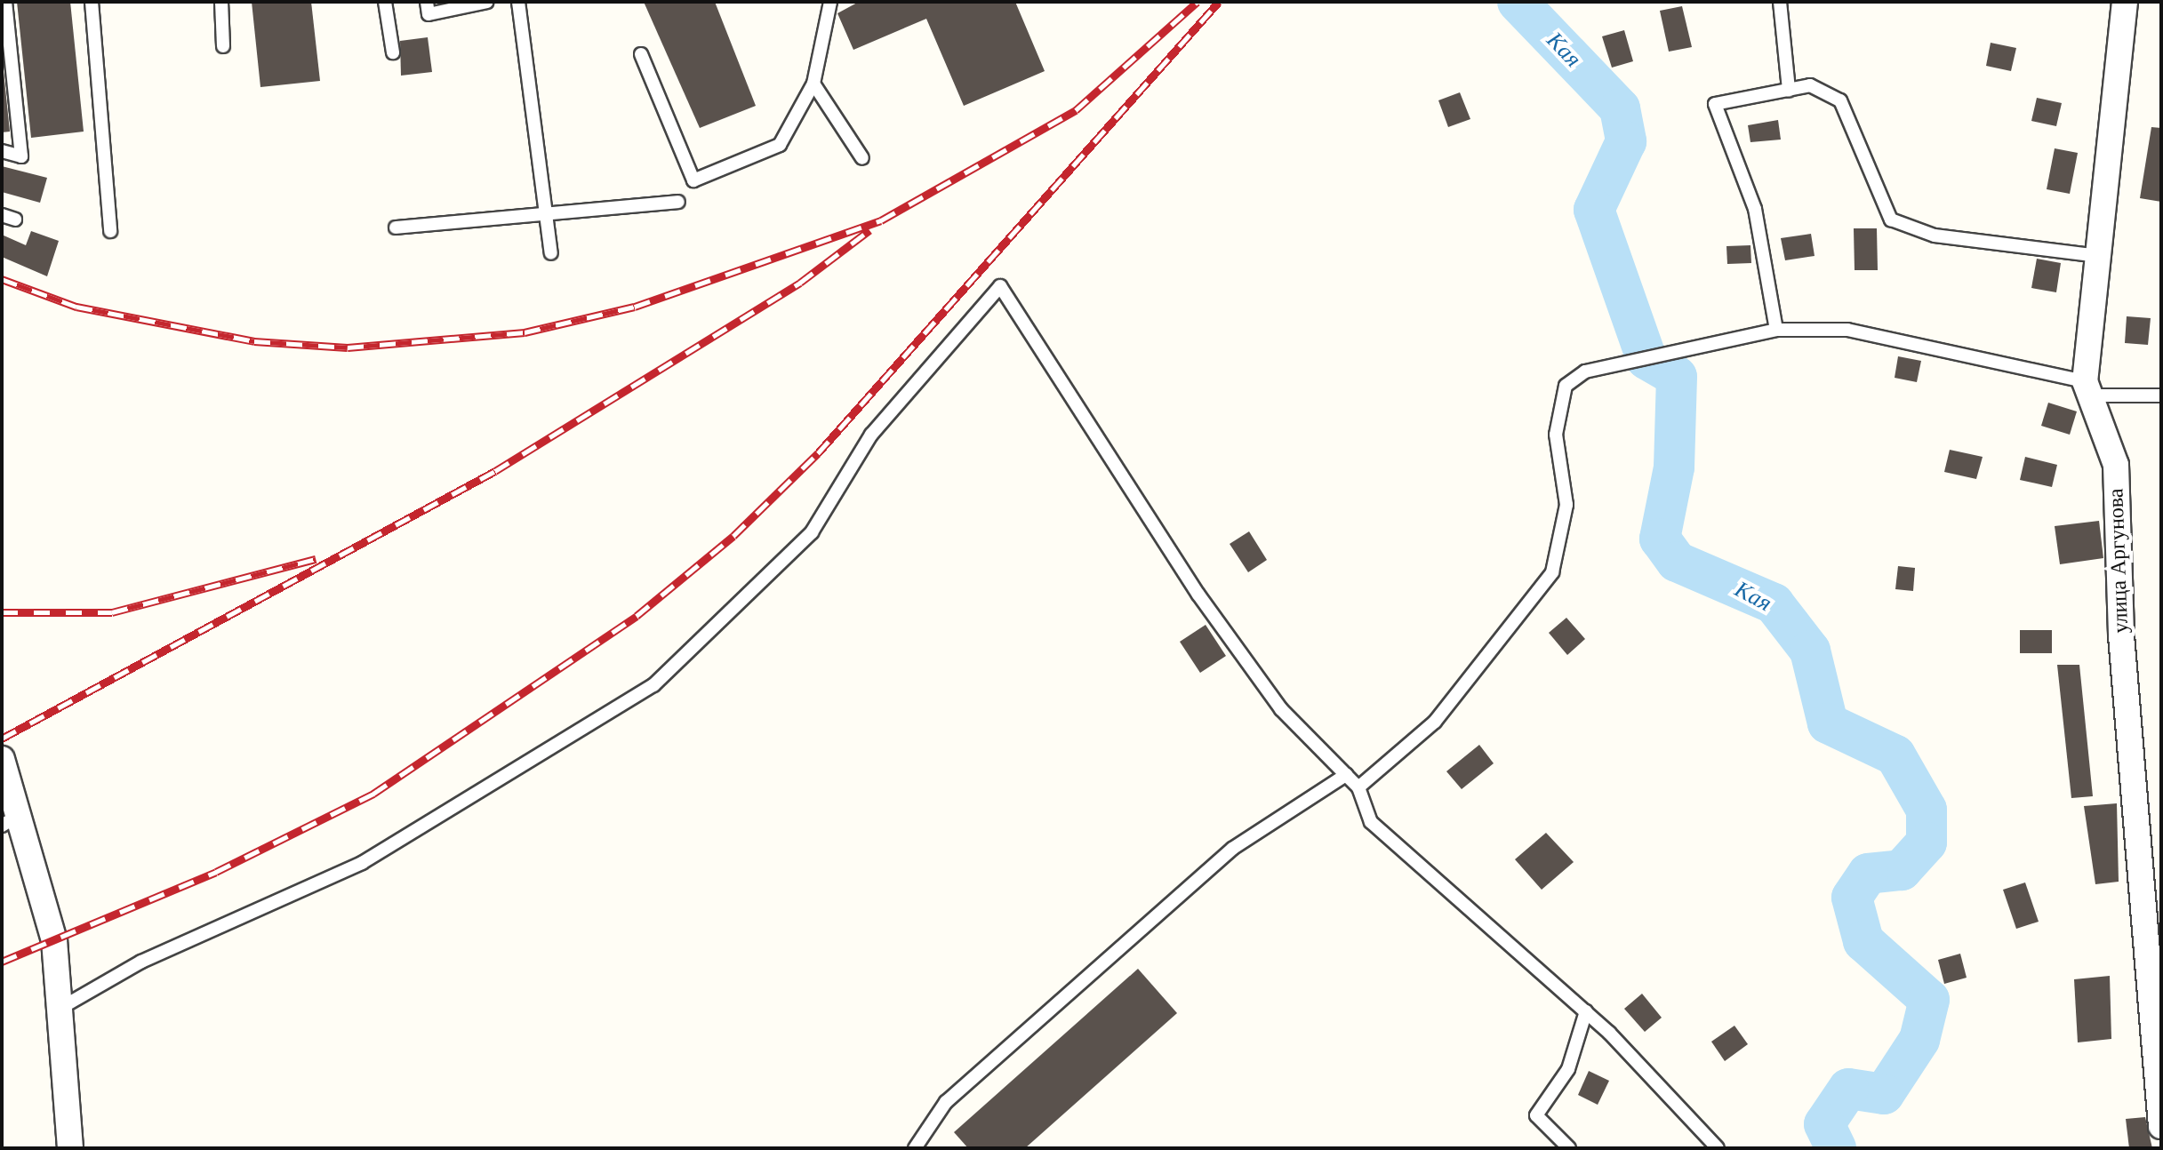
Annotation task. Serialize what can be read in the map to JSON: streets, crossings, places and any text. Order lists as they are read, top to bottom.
{
  "streets": {
    "street": ["улица Аргунова"]
  },
  "water": ["Кая"]
}
